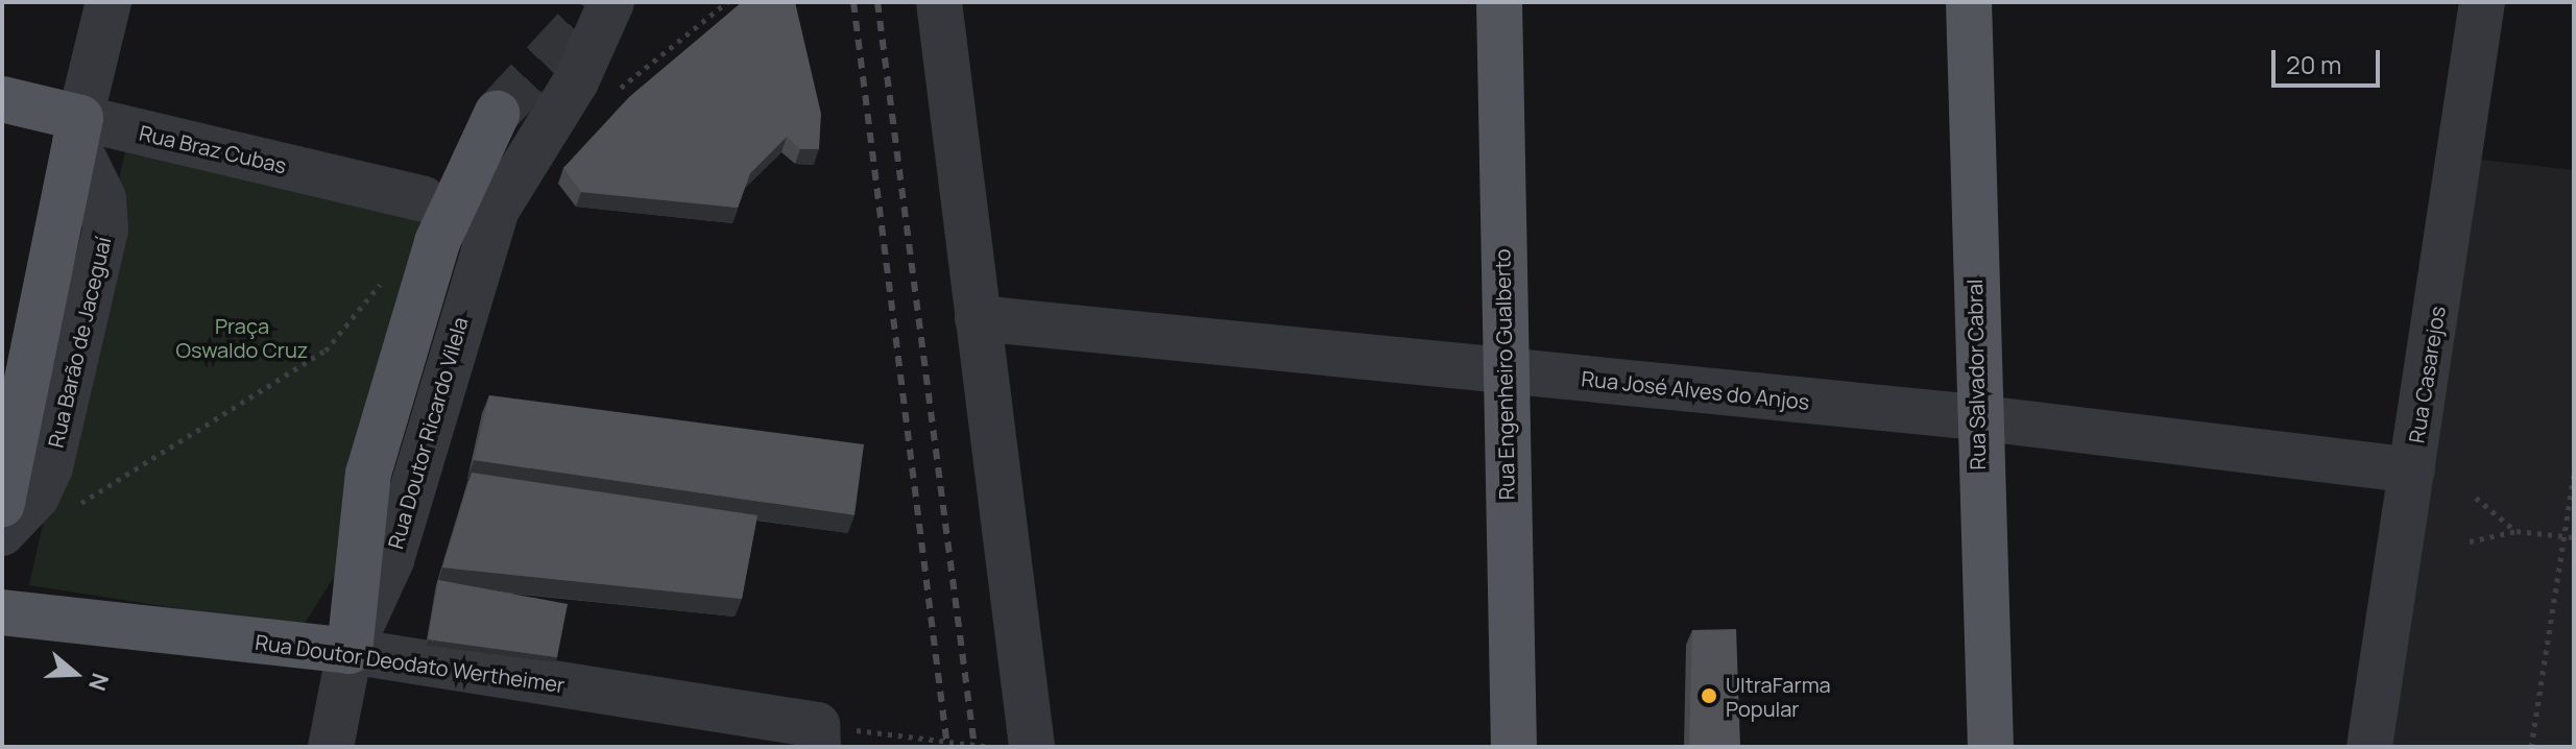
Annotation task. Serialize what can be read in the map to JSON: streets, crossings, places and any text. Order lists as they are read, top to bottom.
{
  "streets": {
    "main road": [
      "Rua Braz Cubas",
      "Rua Barão de Jaceguaí",
      "Rua Engenheiro Gualberto",
      "Rua Salvador Cabral",
      "Rua Doutor Deodato Wertheimer"
    ],
    "street": ["Rua Casarejos", "Rua José Alves do Anjos", "Rua Doutor Ricardo Vilela"]
  },
  "crossings": [
    ["Rua Braz Cubas", "Rua Barão de Jaceguaí"],
    ["Rua Engenheiro Gualberto", "Rua José Alves do Anjos"],
    ["Rua Salvador Cabral", "Rua José Alves do Anjos"],
    ["Rua Casarejos", "Rua José Alves do Anjos"],
    ["Rua Doutor Ricardo Vilela", "Rua Doutor Deodato Wertheimer"]
  ],
  "parks": ["Praça Oswaldo Cruz"],
  "places": ["UltraFarma Popular"],
  "scale_bar": "20 m",
  "north": "right"
}
